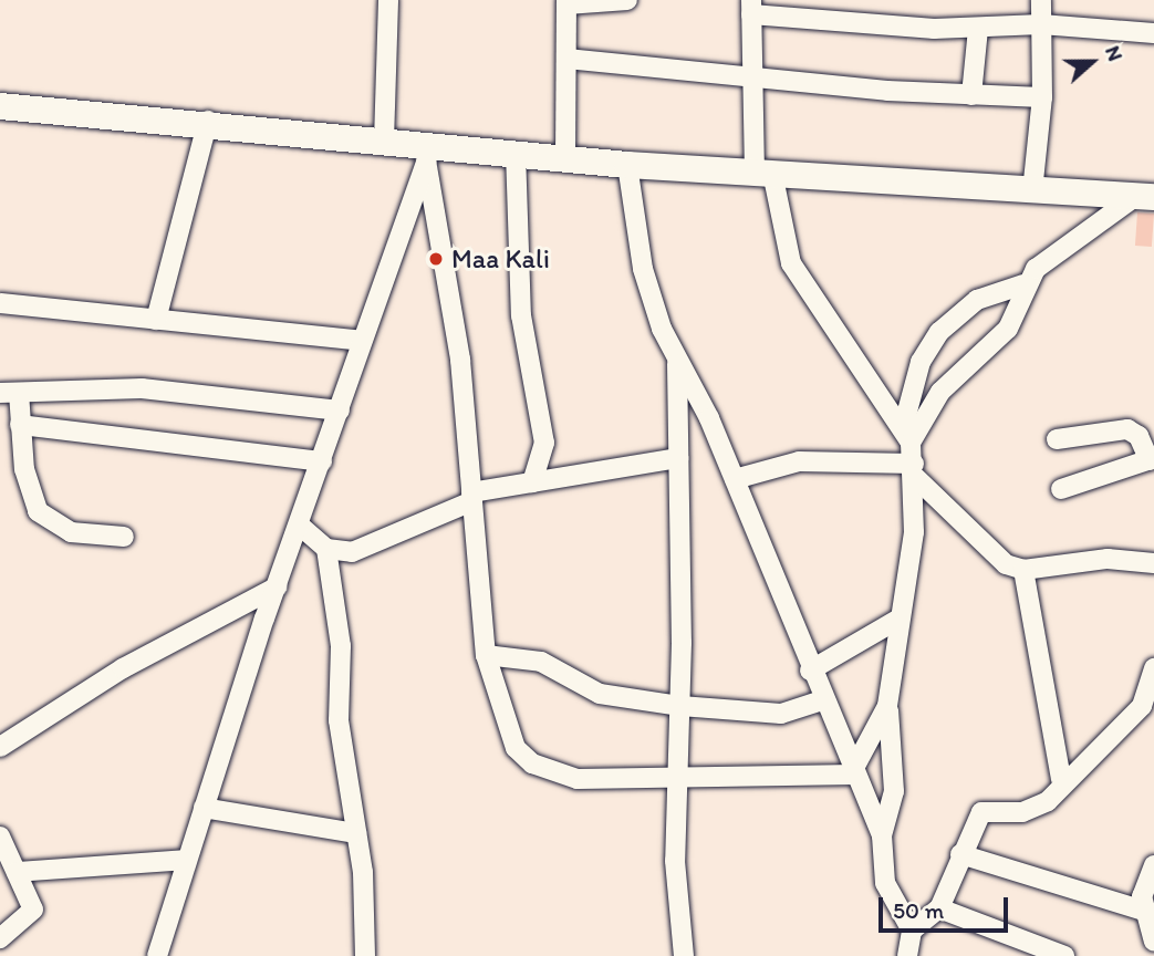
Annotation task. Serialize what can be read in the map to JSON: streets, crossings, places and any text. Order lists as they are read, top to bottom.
{
  "places": ["Maa Kali"],
  "scale_bar": "50 m",
  "north": "right"
}
